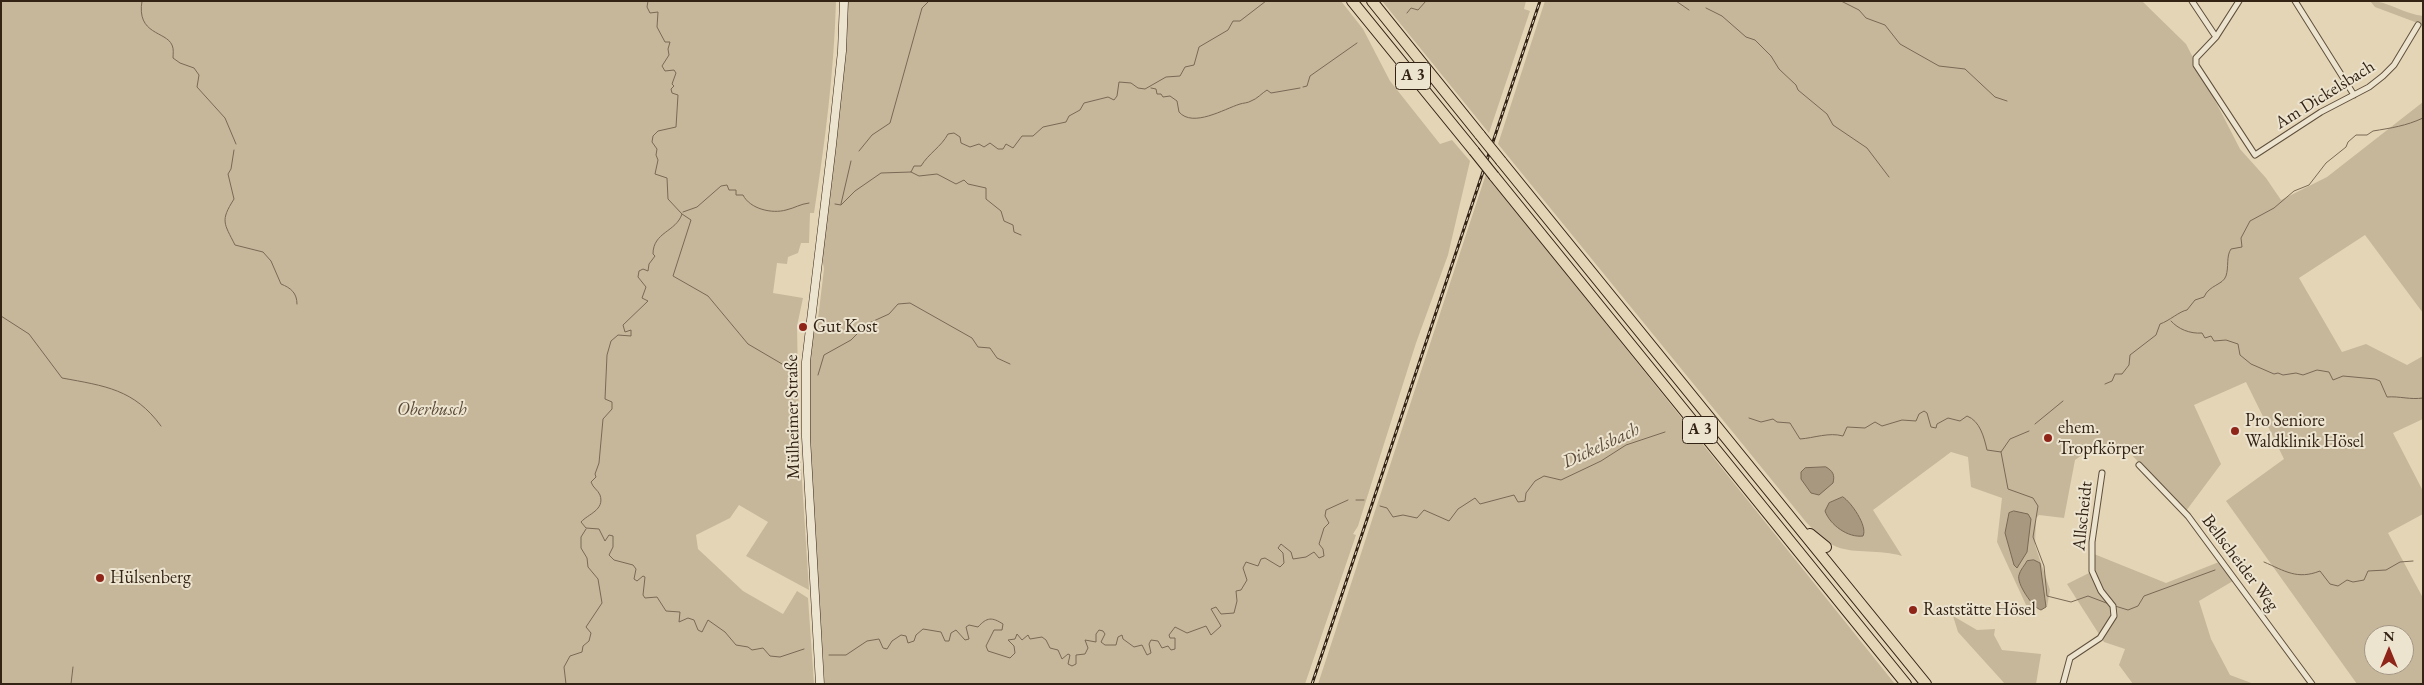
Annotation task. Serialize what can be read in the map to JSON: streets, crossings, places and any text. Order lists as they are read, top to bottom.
{
  "streets": {
    "highway": ["A 3"],
    "main road": ["Mülheimer Straße"],
    "street": ["Am Dickelsbach", "Allscheidt", "Bellscheider Weg"]
  },
  "water": ["Dickelsbach"],
  "parks": ["Oberbusch"],
  "places": [
    "Gut Kost",
    "Pro Seniore Waldklinik Hösel",
    "ehem. Tropfkörper",
    "Hülsenberg",
    "Raststätte Hösel"
  ],
  "north": "top"
}
